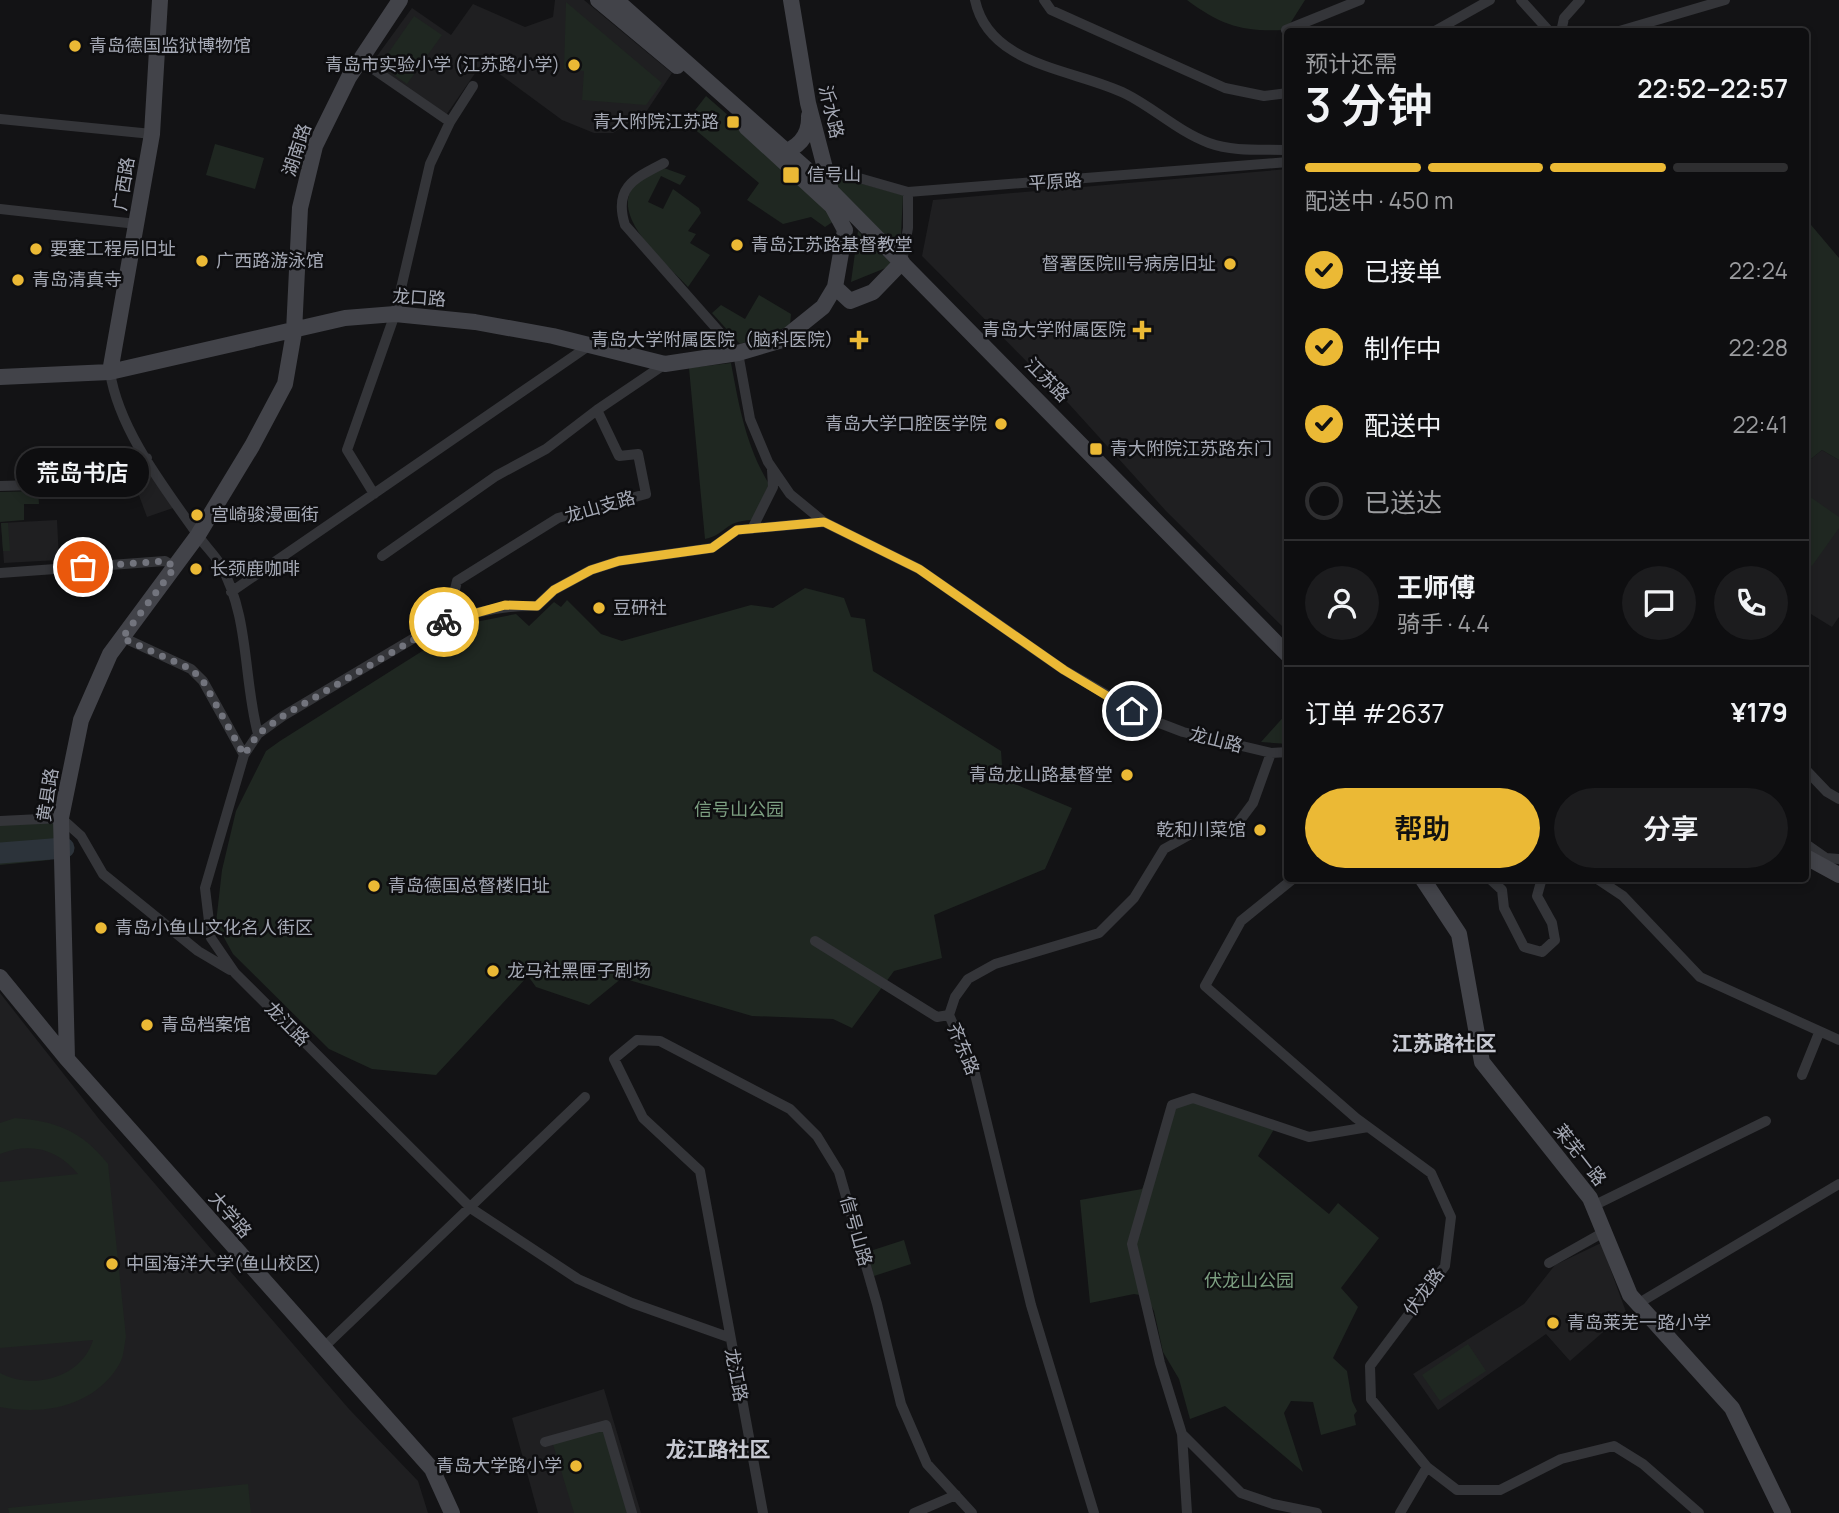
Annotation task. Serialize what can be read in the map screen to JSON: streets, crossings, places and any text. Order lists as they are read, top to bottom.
{
  "streets": {
    "main road": [
      "沂水路",
      "湖南路",
      "广西路",
      "龙口路",
      "江苏路",
      "黄县路",
      "莱芜一路",
      "大学路"
    ],
    "street": [
      "平原路",
      "龙山支路",
      "龙山路",
      "龙江路",
      "齐东路",
      "信号山路",
      "伏龙路"
    ]
  },
  "crossings": [
    ["沂水路", "平原路"],
    ["沂水路", "龙口路"],
    ["沂水路", "江苏路"],
    ["湖南路", "龙口路"],
    ["湖南路", "黄县路"],
    ["广西路", "龙口路"],
    ["龙口路", "江苏路"],
    ["龙口路", "龙山路"],
    ["龙口路", "黄县路"],
    ["龙山路", "齐东路"],
    ["黄县路", "大学路"],
    ["龙江路", "信号山路"]
  ],
  "districts": ["江苏路社区", "龙江路社区"],
  "parks": ["信号山公园", "伏龙山公园"],
  "places": {
    "other": [
      "青岛德国监狱博物馆",
      "青岛市实验小学 (江苏路小学)",
      "青岛江苏路基督教堂",
      "要塞工程局旧址",
      "广西路游泳馆",
      "督署医院III号病房旧址",
      "青岛清真寺",
      "青岛大学口腔医学院",
      "宫崎骏漫画街",
      "荒岛书店",
      "长颈鹿咖啡",
      "豆研社",
      "青岛龙山路基督堂",
      "乾和川菜馆",
      "青岛德国总督楼旧址",
      "青岛小鱼山文化名人街区",
      "龙马社黑匣子剧场",
      "青岛档案馆",
      "中国海洋大学(鱼山校区)",
      "青岛莱芜一路小学",
      "青岛大学路小学"
    ],
    "transit": ["青大附院江苏路", "信号山", "青大附院江苏路东门"],
    "health": ["青岛大学附属医院", "青岛大学附属医院（脑科医院）"]
  },
  "page": {
    "heading": ["3 分钟", "预计还需", "22:52–22:57"],
    "panel": [
      "王师傅",
      "骑手 · 4.4",
      "订单 #2637",
      "¥179"
    ],
    "bar": "配送中 · 450 m",
    "list": [
      ["已接单", "22:24"],
      ["制作中", "22:28"],
      ["配送中", "22:41"],
      "已送达"
    ],
    "bubble": "荒岛书店",
    "buttons": ["帮助", "分享"]
  }
}
